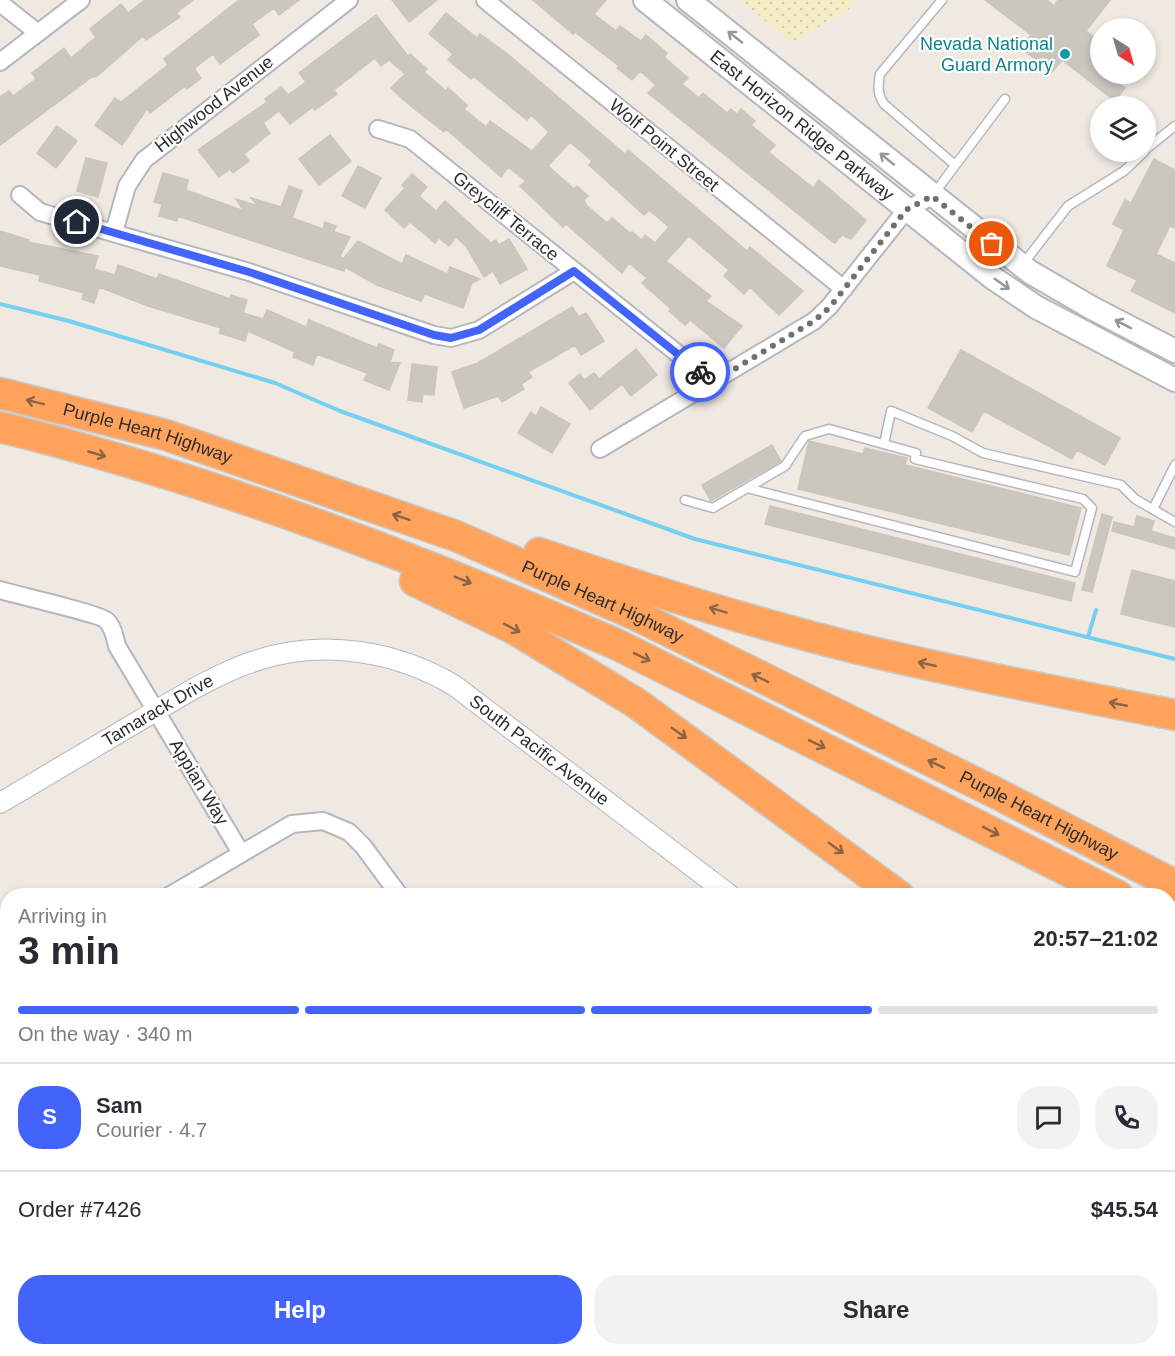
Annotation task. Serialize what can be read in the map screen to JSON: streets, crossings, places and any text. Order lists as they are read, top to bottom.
{
  "streets": {
    "highway": ["Purple Heart Highway"],
    "main road": ["East Horizon Ridge Parkway"],
    "street": [
      "Highwood Avenue",
      "Wolf Point Street",
      "Greycliff Terrace",
      "Tamarack Drive",
      "South Pacific Avenue",
      "Appian Way"
    ]
  },
  "crossings": [
    ["Tamarack Drive", "South Pacific Avenue"],
    ["Tamarack Drive", "Appian Way"]
  ],
  "places": ["Nevada National Guard Armory"],
  "north": "bottom right",
  "page": {
    "heading": ["3 min", "Arriving in", "20:57–21:02"],
    "panel": [
      "Sam",
      "Courier · 4.7",
      "Order #7426",
      "$45.54"
    ],
    "bar": "On the way · 340 m",
    "round": "S",
    "buttons": ["Help", "Share"]
  }
}
